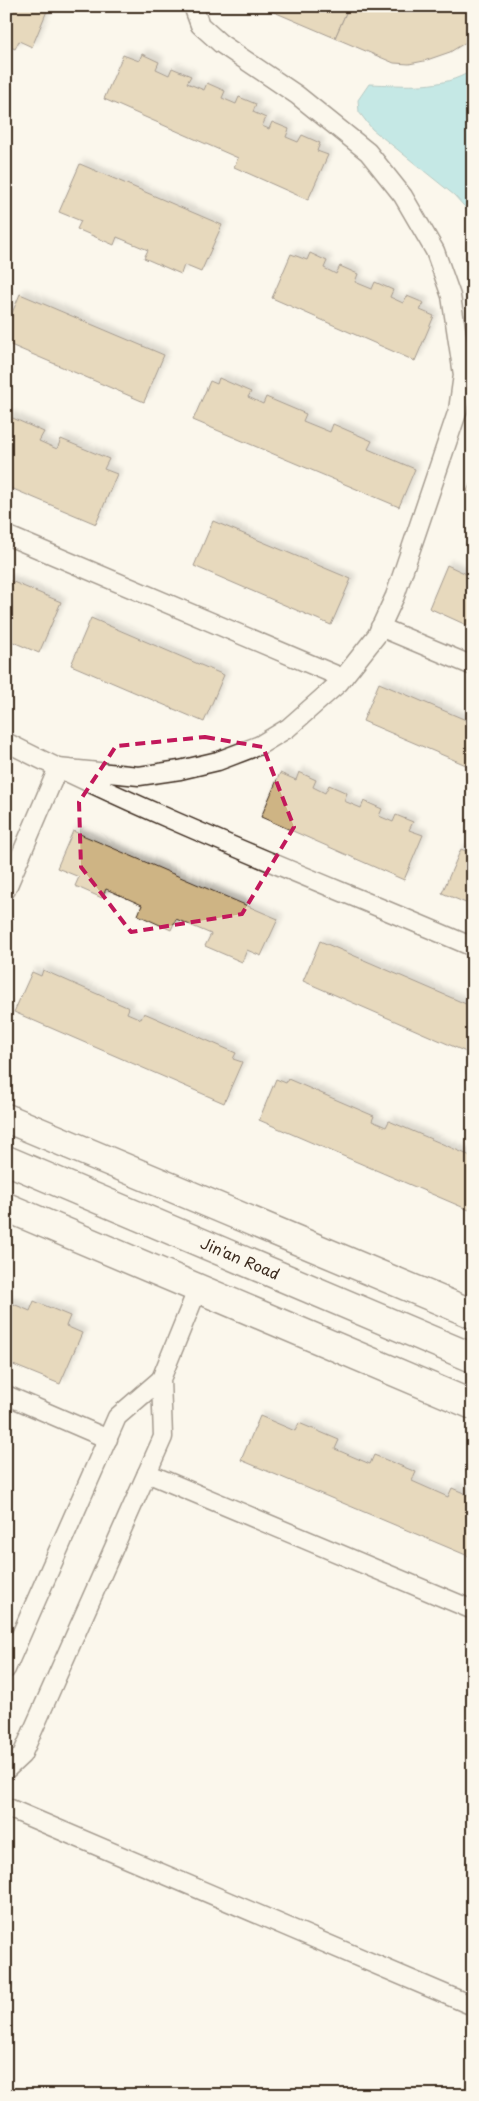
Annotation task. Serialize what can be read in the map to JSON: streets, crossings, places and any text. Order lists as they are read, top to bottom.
{
  "streets": {
    "main road": ["Jin'an Road"]
  }
}
